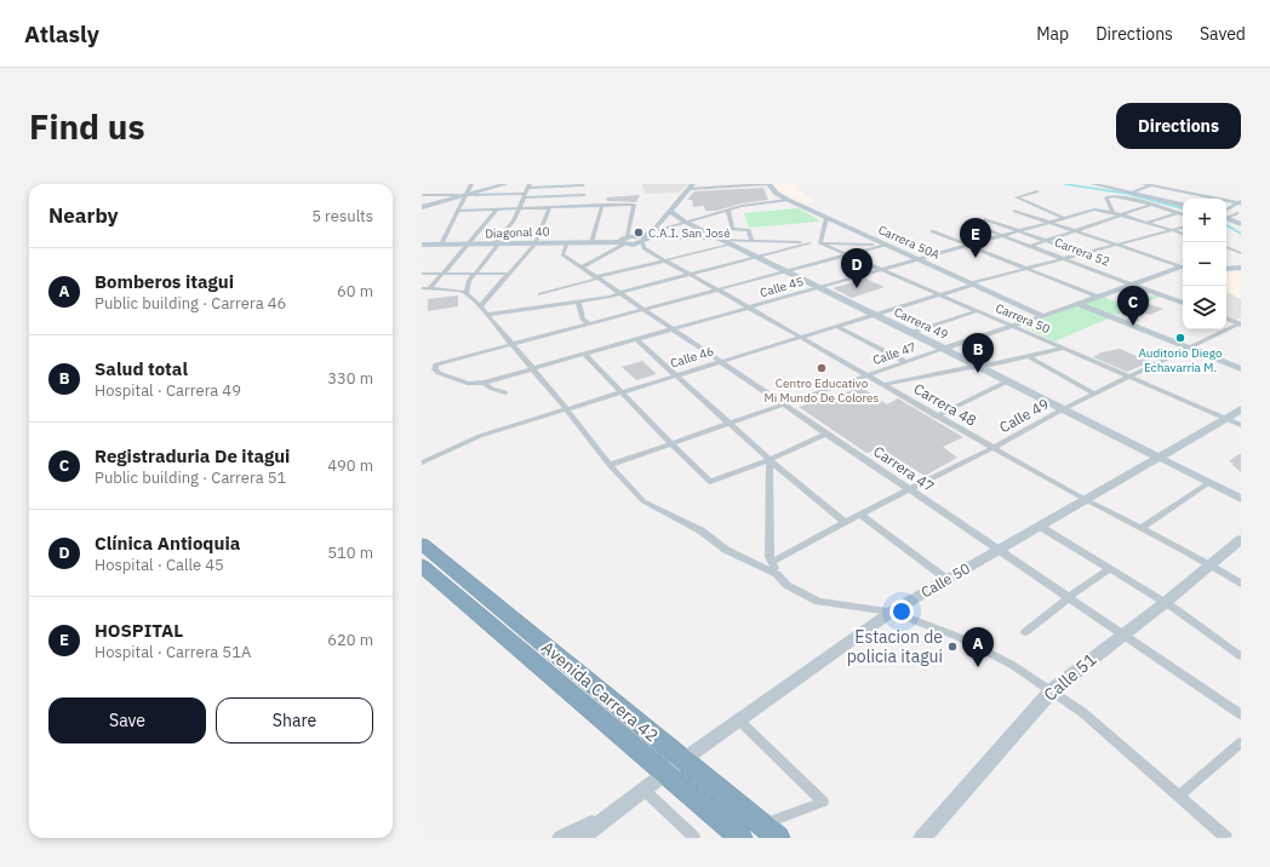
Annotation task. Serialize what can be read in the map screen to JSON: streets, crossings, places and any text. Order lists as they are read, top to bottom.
{
  "streets": {
    "highway": ["Avenida Carrera 42"],
    "street": [
      "Diagonal 40",
      "Carrera 50A",
      "Carrera 52",
      "Calle 45",
      "Carrera 50",
      "Carrera 49",
      "Calle 47",
      "Calle 46",
      "Carrera 48",
      "Calle 49",
      "Carrera 47",
      "Calle 50",
      "Calle 51"
    ]
  },
  "crossings": [
    ["Diagonal 40", "Carrera 48"],
    ["Diagonal 40", "Carrera 47"],
    ["Carrera 50A", "Calle 45"],
    ["Carrera 50A", "Calle 47"],
    ["Carrera 50A", "Calle 46"],
    ["Carrera 52", "Calle 45"],
    ["Carrera 52", "Calle 47"],
    ["Carrera 52", "Calle 46"],
    ["Calle 45", "Carrera 50"],
    ["Calle 45", "Carrera 49"],
    ["Calle 45", "Carrera 48"],
    ["Calle 45", "Carrera 47"],
    ["Carrera 50", "Calle 47"],
    ["Carrera 50", "Calle 46"],
    ["Carrera 50", "Calle 49"],
    ["Carrera 50", "Calle 50"],
    ["Carrera 49", "Calle 47"],
    ["Carrera 49", "Calle 46"],
    ["Carrera 49", "Calle 49"],
    ["Carrera 49", "Calle 50"],
    ["Calle 47", "Carrera 48"],
    ["Calle 47", "Carrera 47"],
    ["Calle 46", "Carrera 48"],
    ["Calle 46", "Carrera 47"],
    ["Carrera 48", "Calle 49"],
    ["Carrera 48", "Calle 50"],
    ["Carrera 48", "Calle 51"],
    ["Calle 49", "Carrera 47"],
    ["Carrera 47", "Calle 50"],
    ["Carrera 47", "Calle 51"],
    ["Calle 50", "Avenida Carrera 42"]
  ],
  "places": [
    "C.A.I. San José",
    "Auditorio Diego Echavarría M.",
    "Centro Educativo Mi Mundo De Colores",
    "Estacion de policia itagui"
  ],
  "page": {
    "header": "Atlasly",
    "nav": ["Map", "Directions", "Saved"],
    "buttons": [
      "Directions",
      ["Save", "Share"]
    ],
    "title": "Find us",
    "heading": ["Nearby", "5 results"],
    "map_buttons": ["+", "−"],
    "pins": [
      "E",
      "D",
      "C",
      "B",
      "A"
    ],
    "list": [
      {
        "mark": "A",
        "name": "Bomberos itagui",
        "note": "Public building · Carrera 46",
        "value": "60 m"
      },
      {
        "mark": "B",
        "name": "Salud total",
        "note": "Hospital · Carrera 49",
        "value": "330 m"
      },
      {
        "mark": "C",
        "name": "Registraduria De itagui",
        "note": "Public building · Carrera 51",
        "value": "490 m"
      },
      {
        "mark": "D",
        "name": "Clínica Antioquia",
        "note": "Hospital · Calle 45",
        "value": "510 m"
      },
      {
        "mark": "E",
        "name": "HOSPITAL",
        "note": "Hospital · Carrera 51A",
        "value": "620 m"
      }
    ]
  }
}
